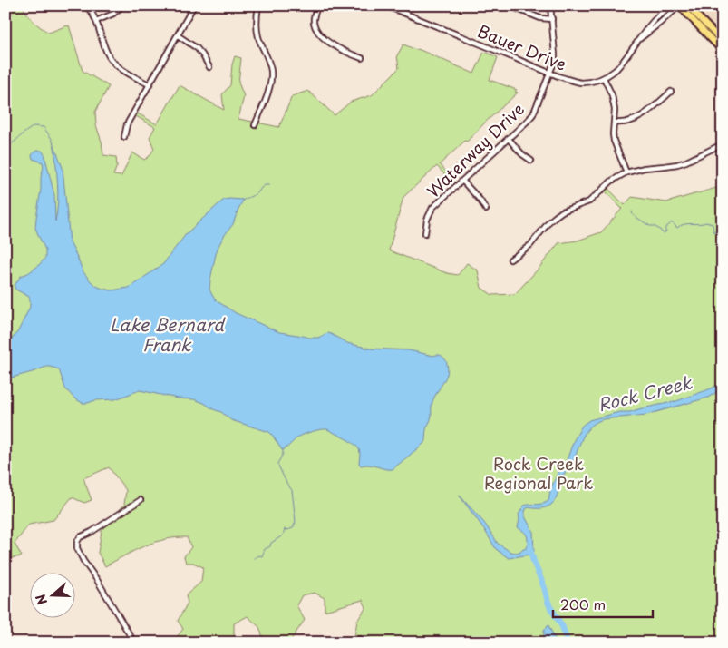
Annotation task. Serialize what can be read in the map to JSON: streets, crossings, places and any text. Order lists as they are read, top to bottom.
{
  "streets": {
    "street": ["Bauer Drive", "Waterway Drive"]
  },
  "crossings": [
    ["Bauer Drive", "Waterway Drive"]
  ],
  "water": ["Lake Bernard Frank", "Rock Creek"],
  "parks": ["Rock Creek Regional Park"],
  "scale_bar": "200 m",
  "north": "left"
}
